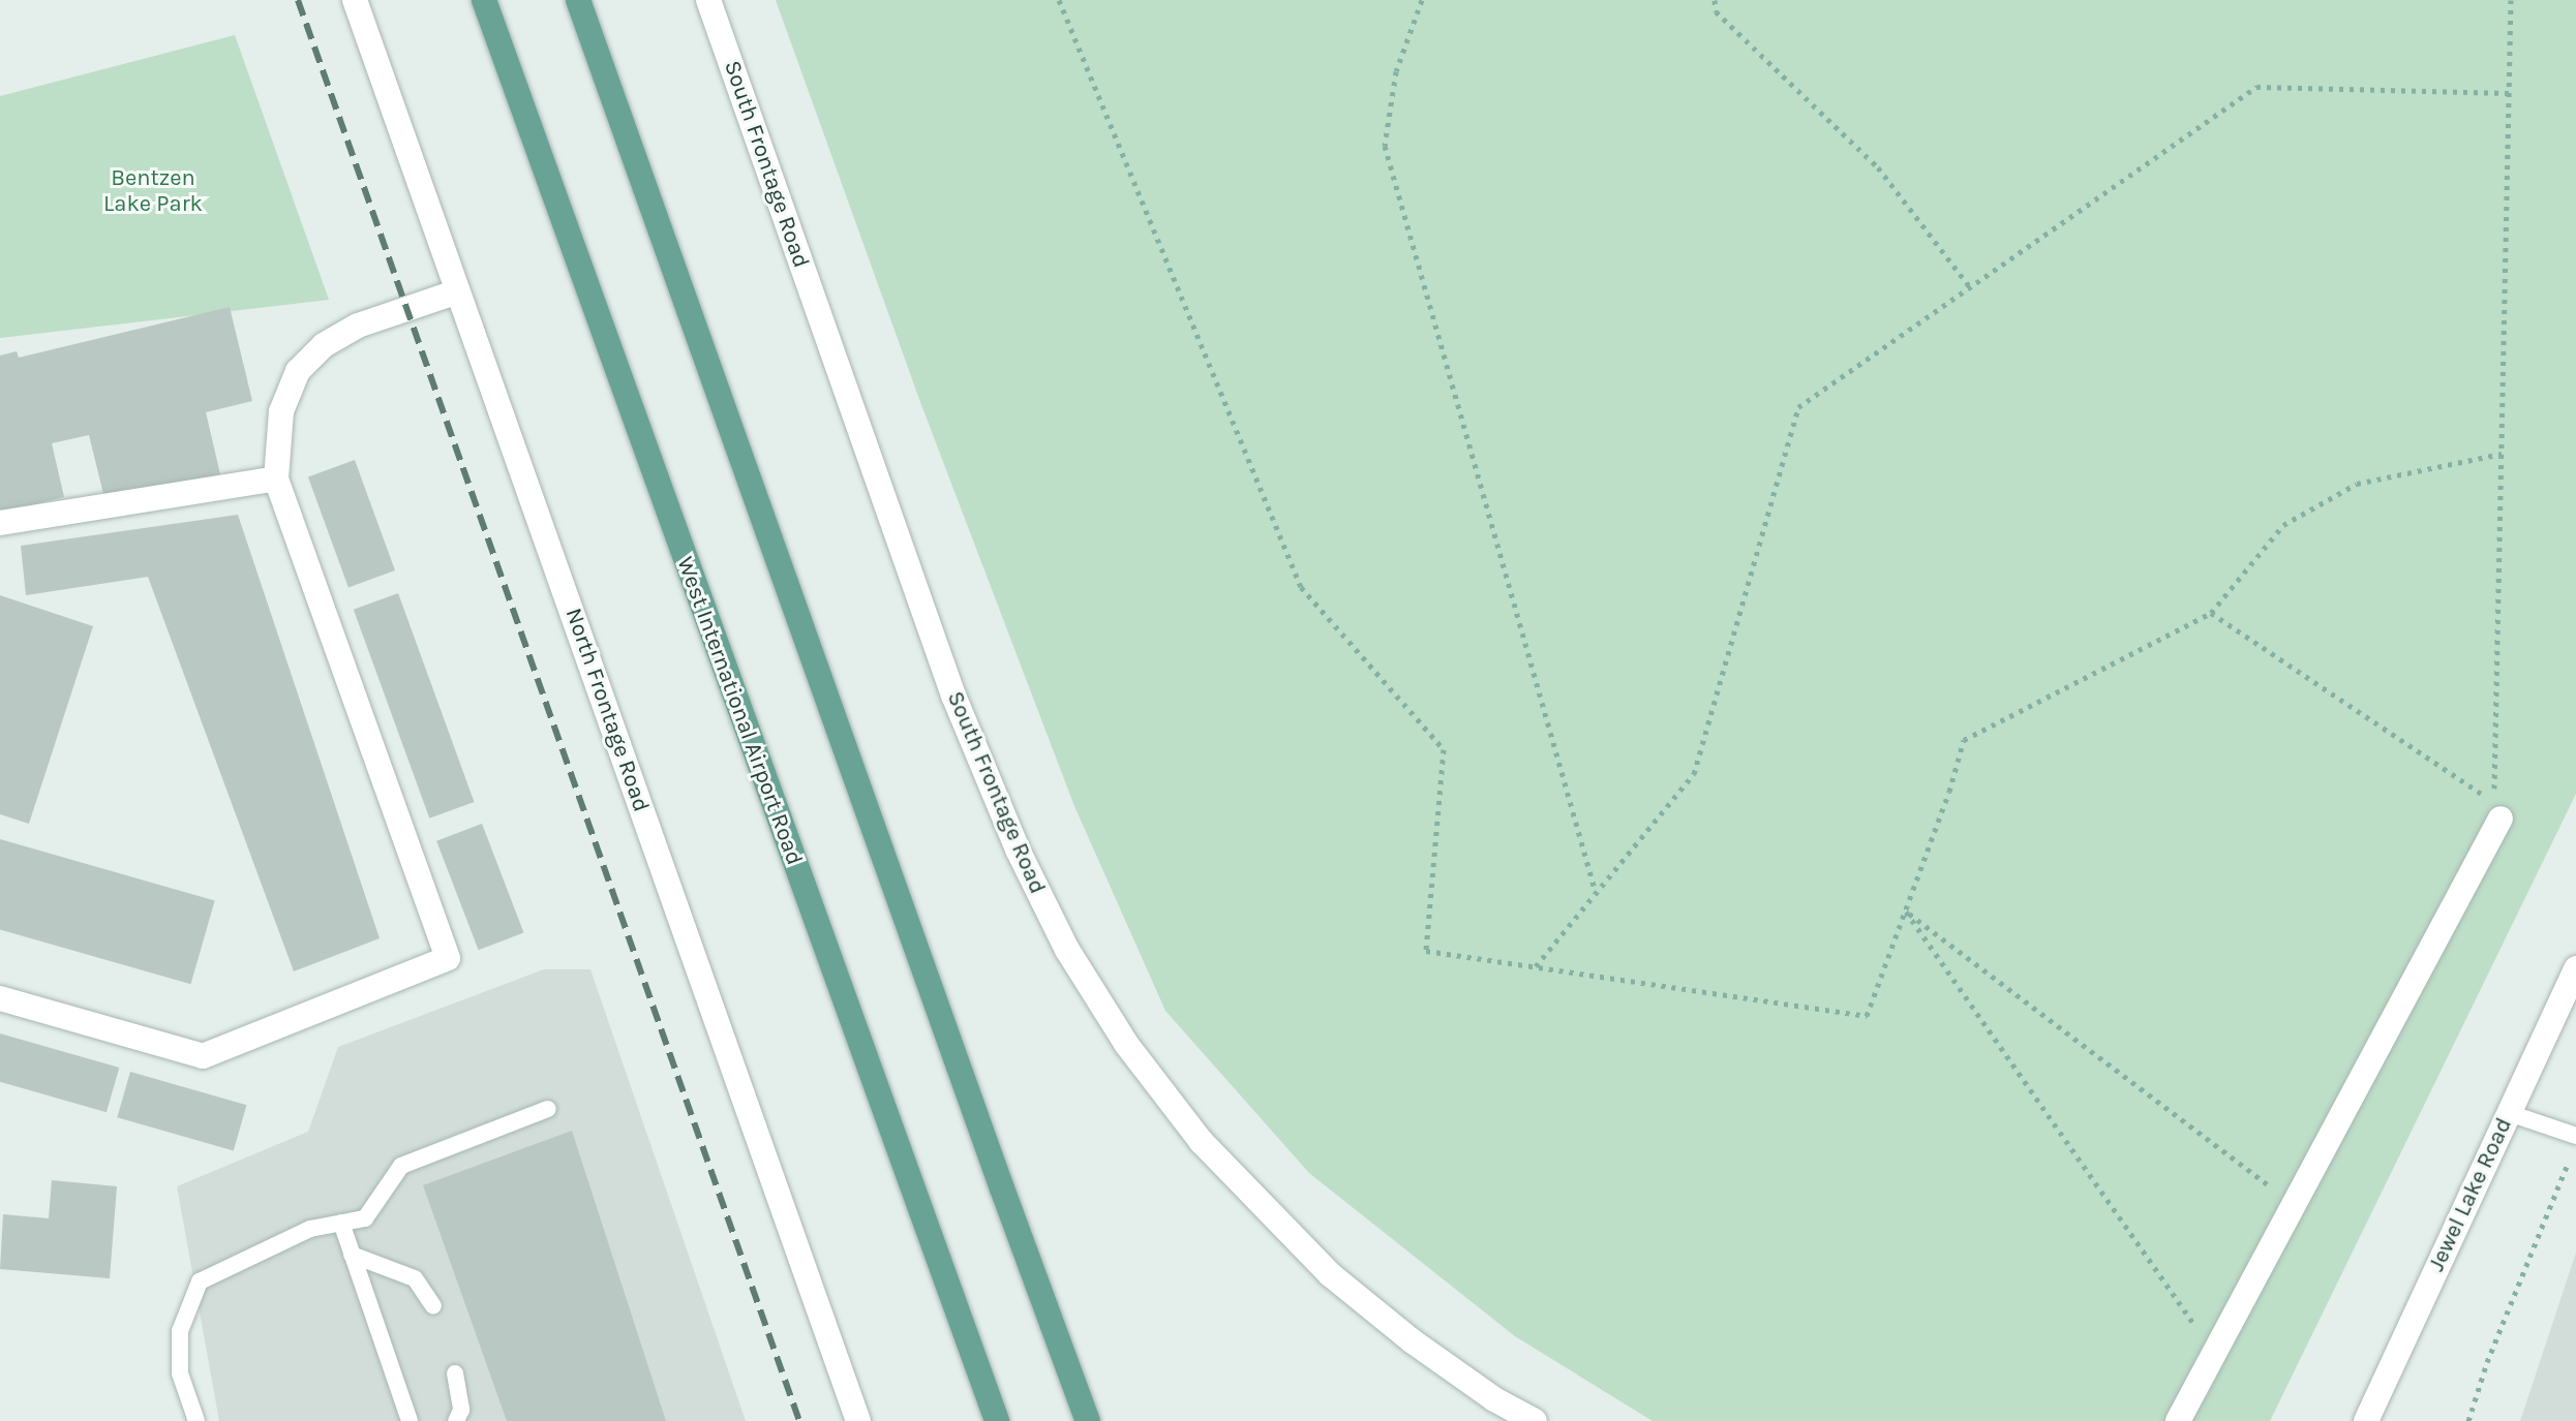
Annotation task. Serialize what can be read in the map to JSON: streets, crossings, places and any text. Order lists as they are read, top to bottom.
{
  "streets": {
    "main road": ["West International Airport Road"],
    "street": ["South Frontage Road", "North Frontage Road", "Jewel Lake Road"]
  },
  "parks": ["Bentzen Lake Park"]
}
